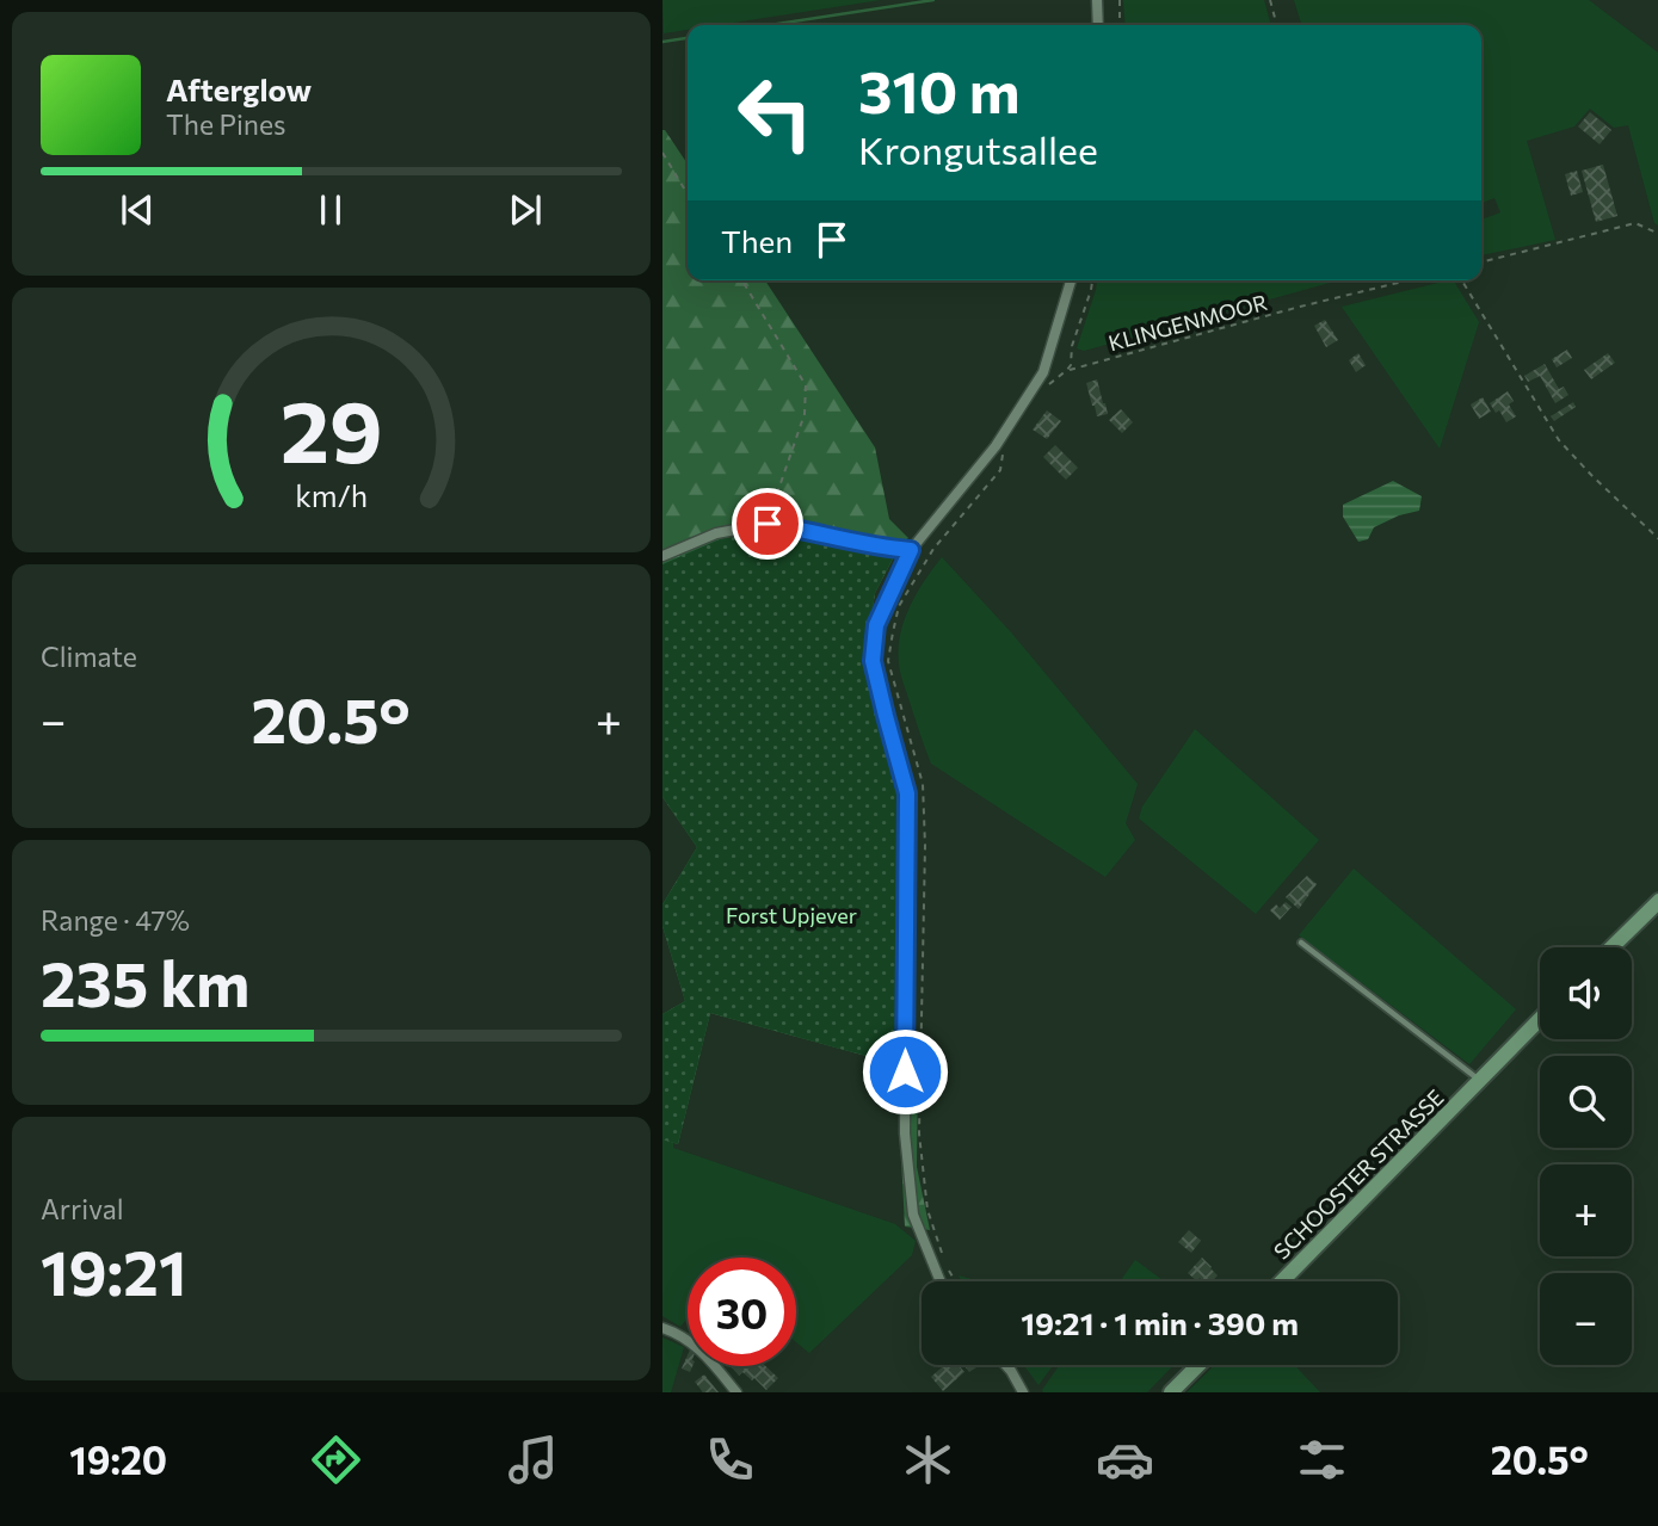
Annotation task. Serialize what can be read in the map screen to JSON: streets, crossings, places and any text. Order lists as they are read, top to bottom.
{
  "streets": {
    "street": ["SCHOOSTER STRASSE"],
    "path": ["KLINGENMOOR"]
  },
  "parks": ["Forst Upjever"],
  "page": {
    "turn": ["310 m", "Krongutsallee"],
    "song": ["Afterglow", "The Pines"],
    "then": "Then",
    "tile": [
      "Climate",
      ["Range · 47%", "235 km"],
      ["Arrival", "19:21"]
    ],
    "heat": ["−", "20.5°", "+"],
    "map_buttons": ["+", "−"],
    "limit": "30",
    "trip": "19:21 · 1 min · 390 m",
    "tabs": ["19:20", "20.5°"],
    "gauge": ["29", "km/h"]
  }
}
